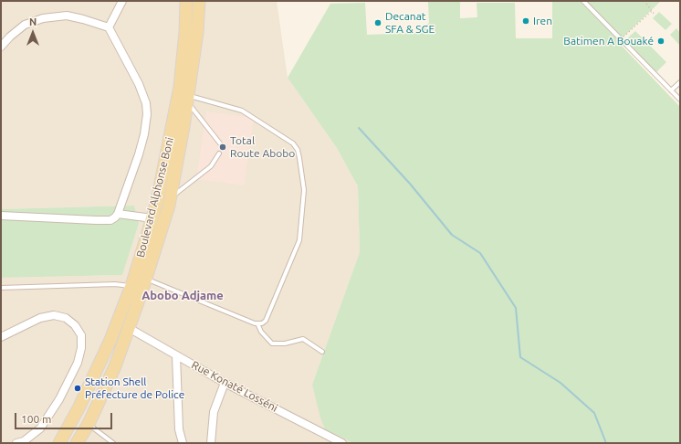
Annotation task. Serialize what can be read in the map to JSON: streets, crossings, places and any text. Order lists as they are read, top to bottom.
{
  "streets": {
    "main road": ["Boulevard Alphonse Boni"],
    "street": ["Rue Konaté Losséni"]
  },
  "crossings": [
    ["Boulevard Alphonse Boni", "Rue Konaté Losséni"]
  ],
  "districts": ["Abobo Adjame"],
  "places": [
    "Iren",
    "Decanat SFA & SGE",
    "Batimen A Bouaké",
    "Total Route Abobo",
    "Station Shell Préfecture de Police"
  ],
  "scale_bar": "100 m",
  "north": "top"
}
